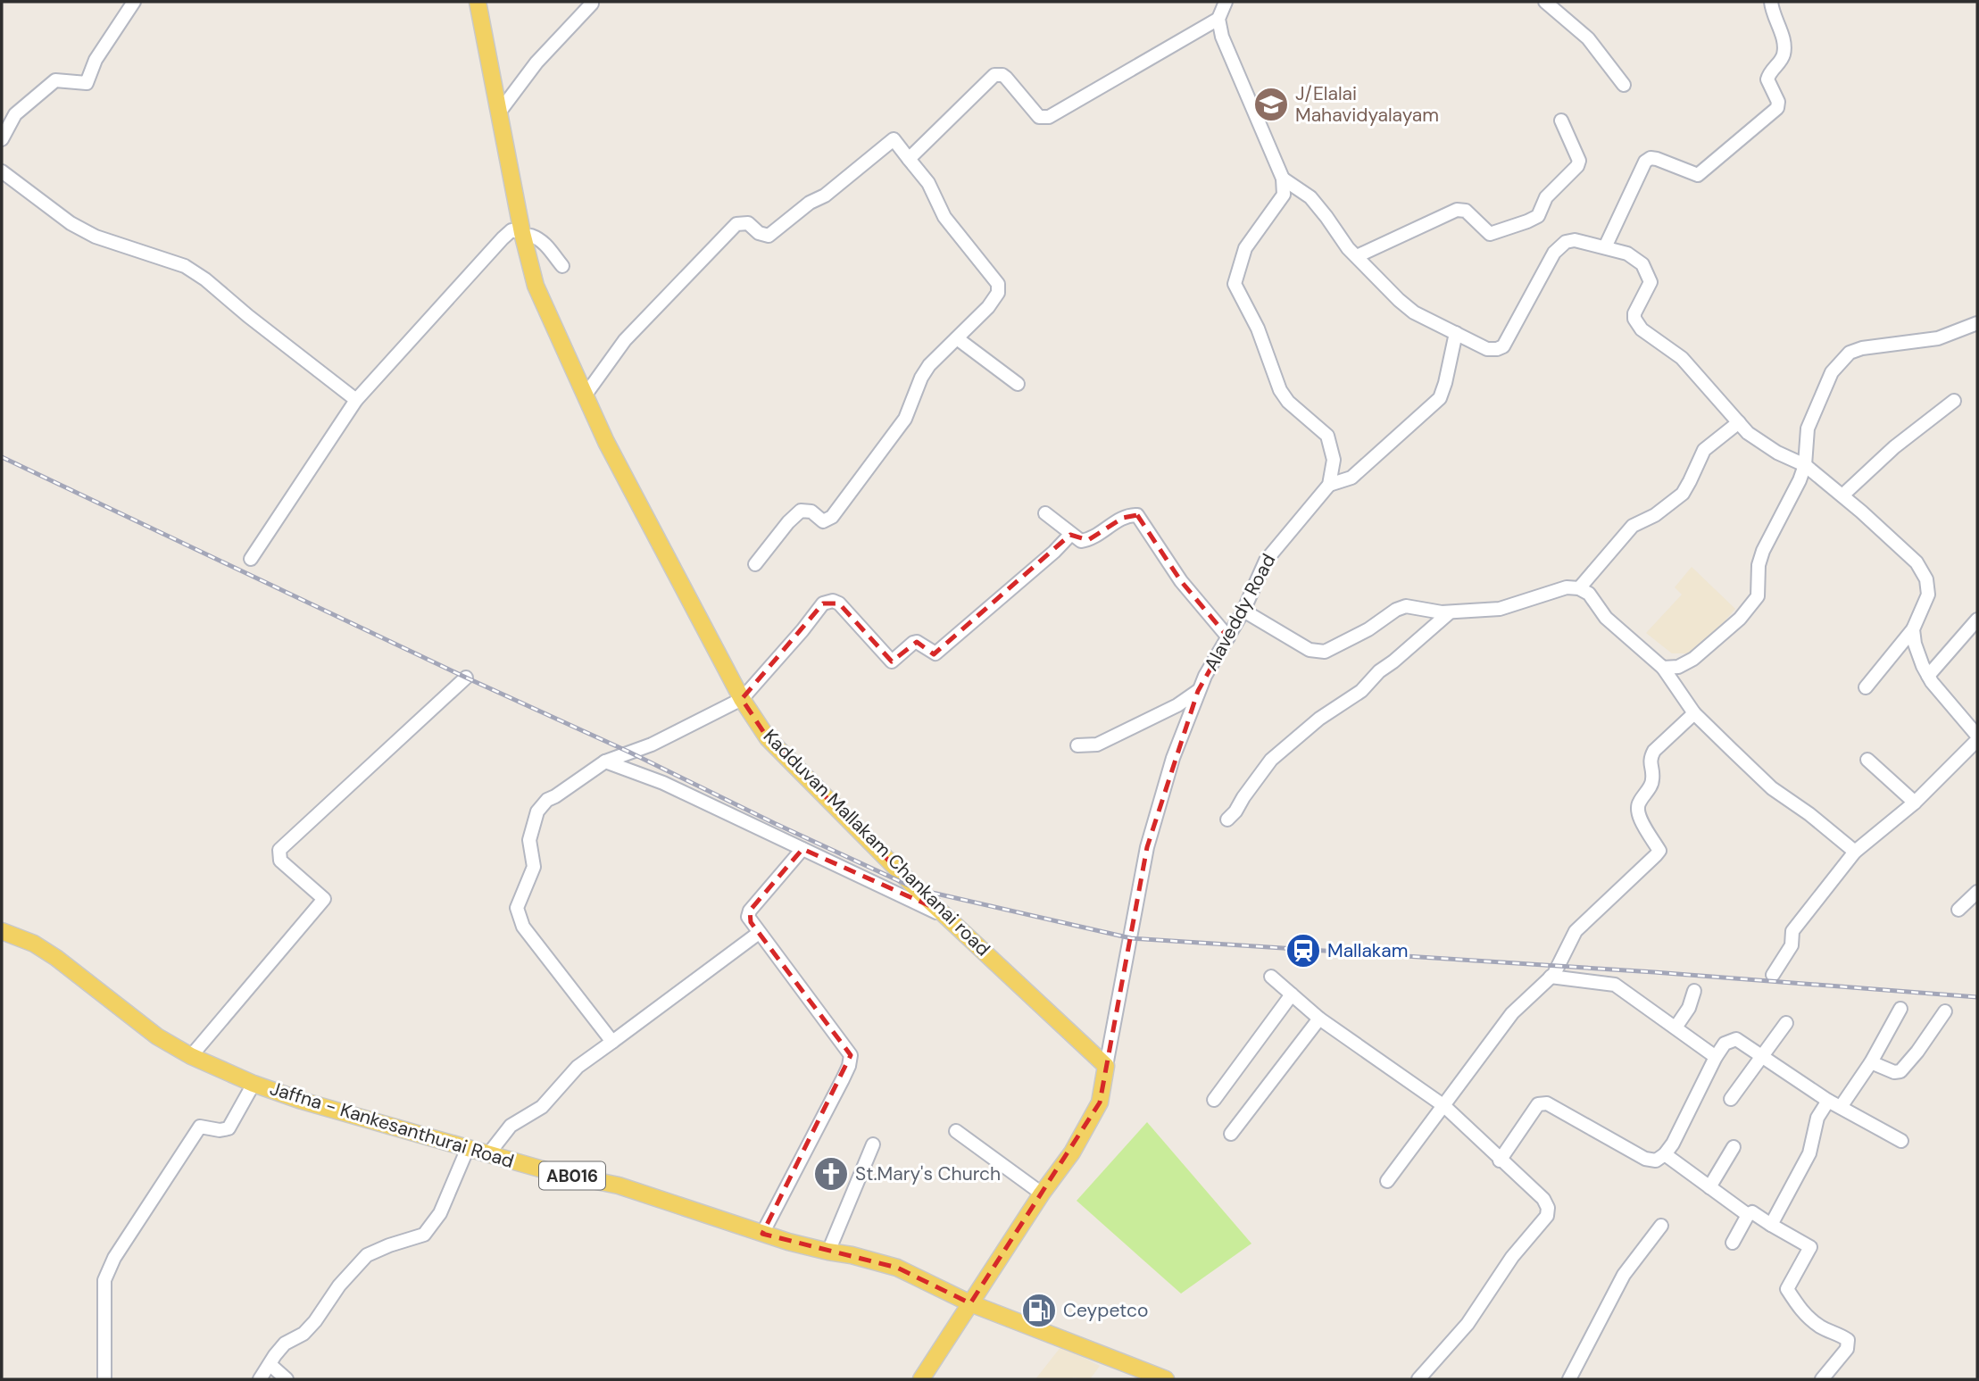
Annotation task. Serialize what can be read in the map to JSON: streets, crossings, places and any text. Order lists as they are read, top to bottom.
{
  "streets": {
    "main road": ["Kadduvan Mallakam Chankanai road", "Jaffna - Kankesanthurai Road", "AB016"],
    "street": ["Alaveddy Road"]
  },
  "crossings": [
    ["Alaveddy Road", "Kadduvan Mallakam Chankanai road"]
  ],
  "places": {
    "school or university": ["J/Elalai Mahavidyalayam"],
    "station": ["Mallakam"],
    "church": ["St.Mary's Church"],
    "fuel station": ["Ceypetco"]
  }
}
